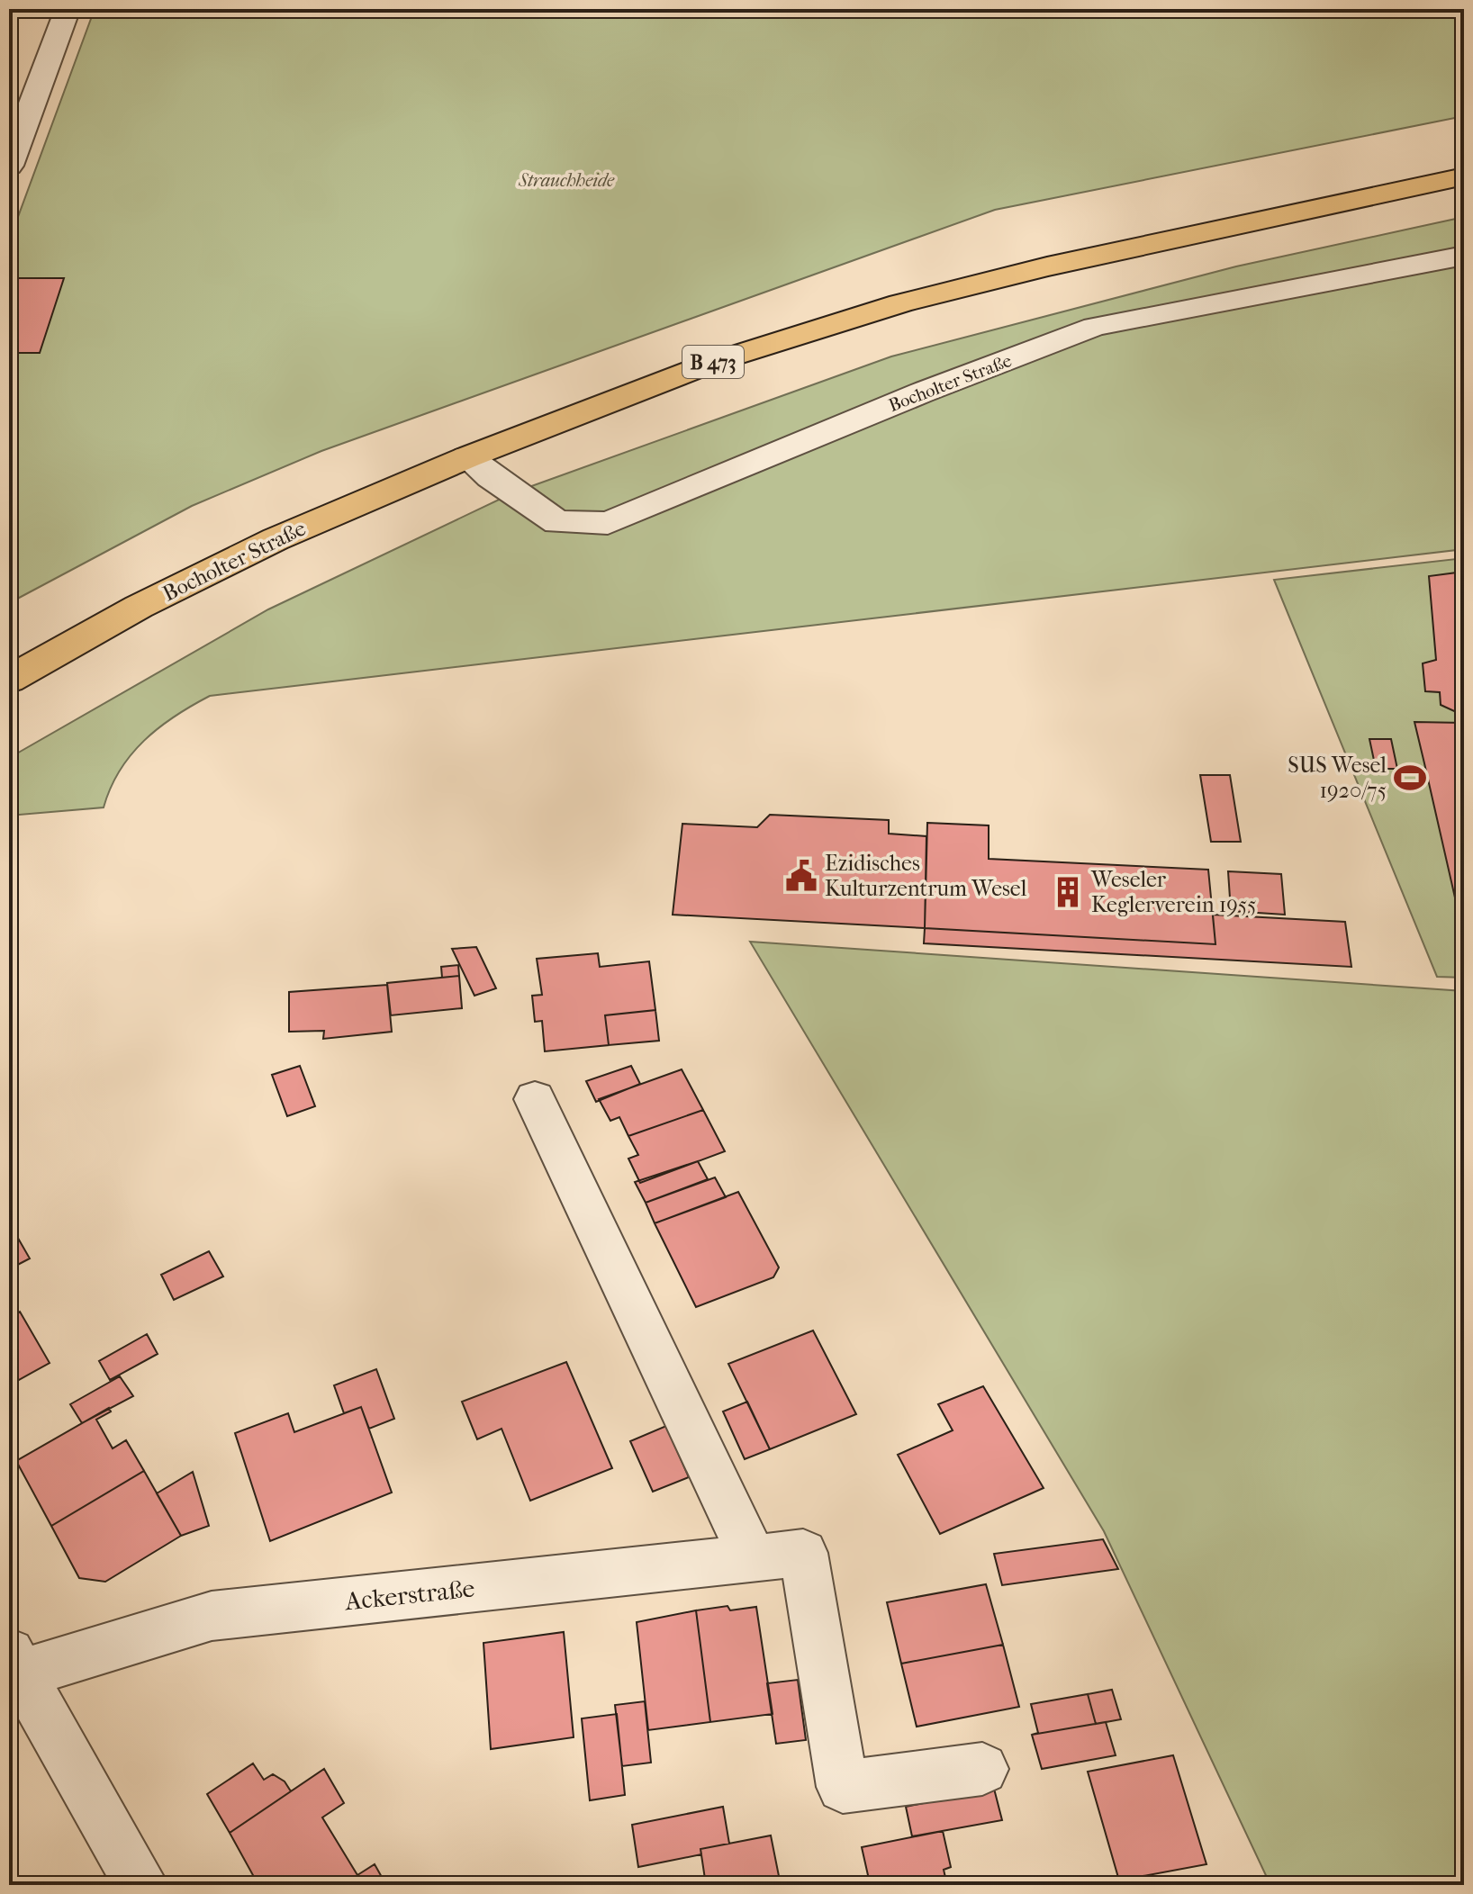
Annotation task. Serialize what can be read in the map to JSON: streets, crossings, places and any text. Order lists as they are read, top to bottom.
{
  "streets": {
    "main road": ["B 473", "Bocholter Straße"],
    "street": ["Ackerstraße"]
  },
  "parks": ["Strauchheide"],
  "places": {
    "sports": ["SUS Wesel 1920/75"],
    "public building": ["Ezidisches Kulturzentrum Wesel"],
    "building": ["Weseler Keglerverein 1955"]
  }
}
